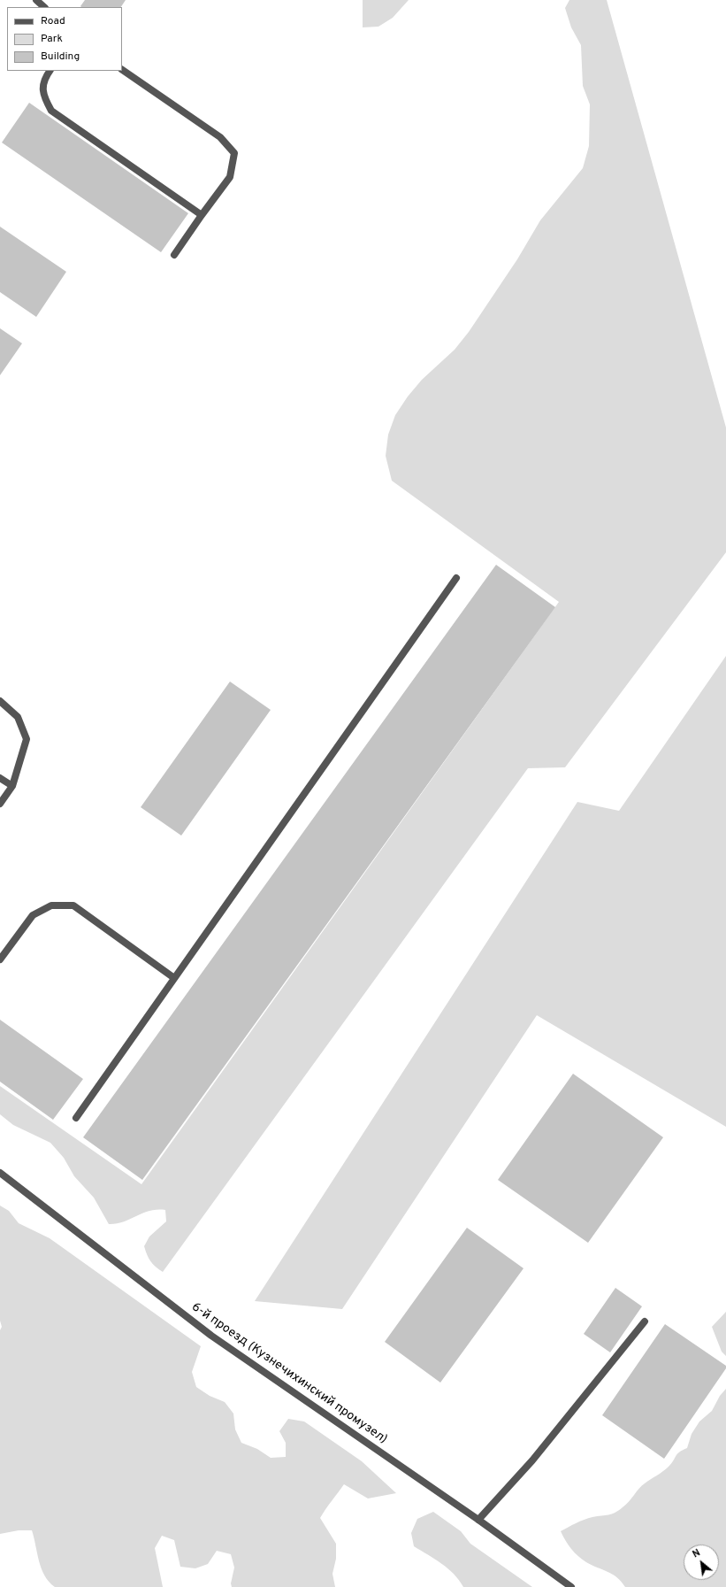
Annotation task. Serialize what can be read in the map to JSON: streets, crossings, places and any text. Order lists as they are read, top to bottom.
{
  "streets": {
    "street": ["6-й проезд (Кузнечихинский промузел)"]
  },
  "legend": ["Road", "Park", "Building"],
  "north": "top left"
}
